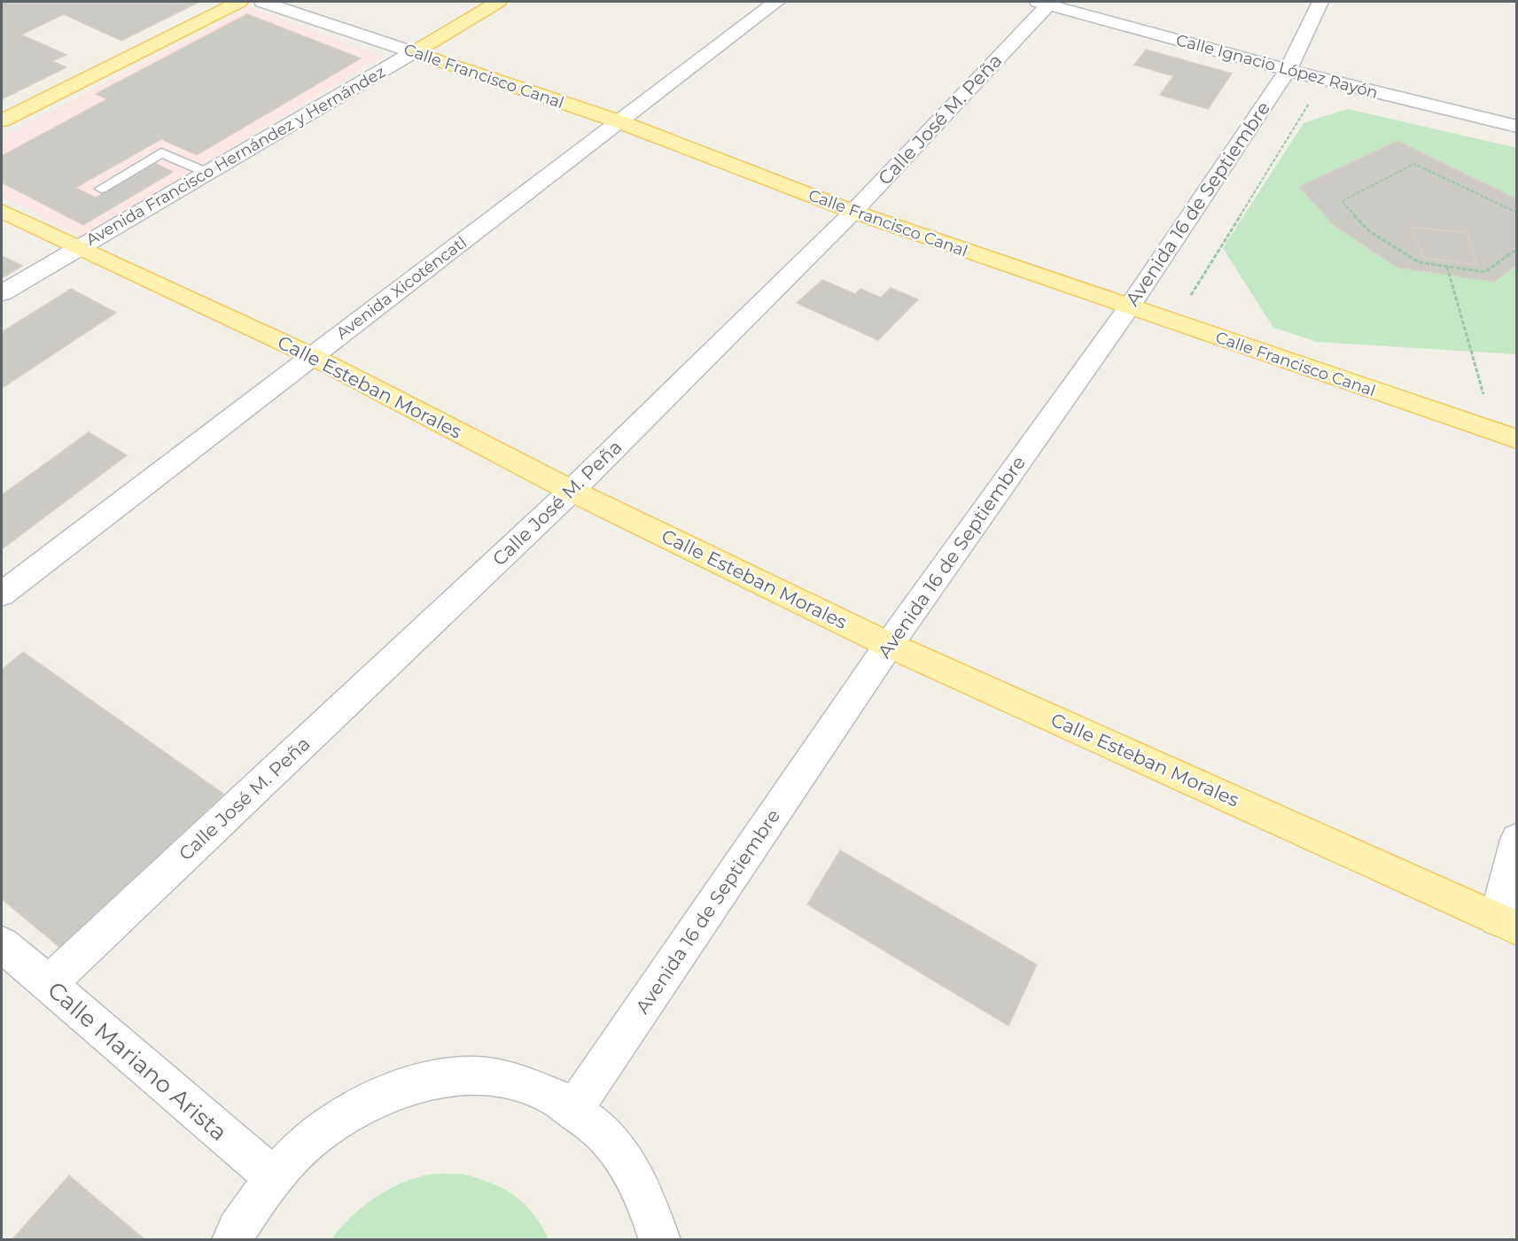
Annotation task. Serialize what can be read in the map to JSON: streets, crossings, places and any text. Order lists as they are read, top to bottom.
{
  "streets": {
    "main road": ["Calle Francisco Canal", "Avenida Francisco Hernández y Hernández", "Calle Esteban Morales"],
    "street": [
      "Calle Ignacio López Rayón",
      "Calle José M. Peña",
      "Avenida 16 de Septiembre",
      "Avenida Xicoténcatl",
      "Calle Mariano Arista"
    ]
  },
  "crossings": [
    ["Calle Ignacio López Rayón", "Calle José M. Peña"],
    ["Calle Ignacio López Rayón", "Avenida 16 de Septiembre"],
    ["Calle Francisco Canal", "Calle José M. Peña"],
    ["Calle Francisco Canal", "Avenida Francisco Hernández y Hernández"],
    ["Calle Francisco Canal", "Avenida 16 de Septiembre"],
    ["Calle Francisco Canal", "Avenida Xicoténcatl"],
    ["Calle José M. Peña", "Calle Esteban Morales"],
    ["Calle José M. Peña", "Calle Mariano Arista"],
    ["Avenida Francisco Hernández y Hernández", "Calle Esteban Morales"],
    ["Avenida 16 de Septiembre", "Calle Esteban Morales"],
    ["Avenida Xicoténcatl", "Calle Esteban Morales"]
  ]
}
